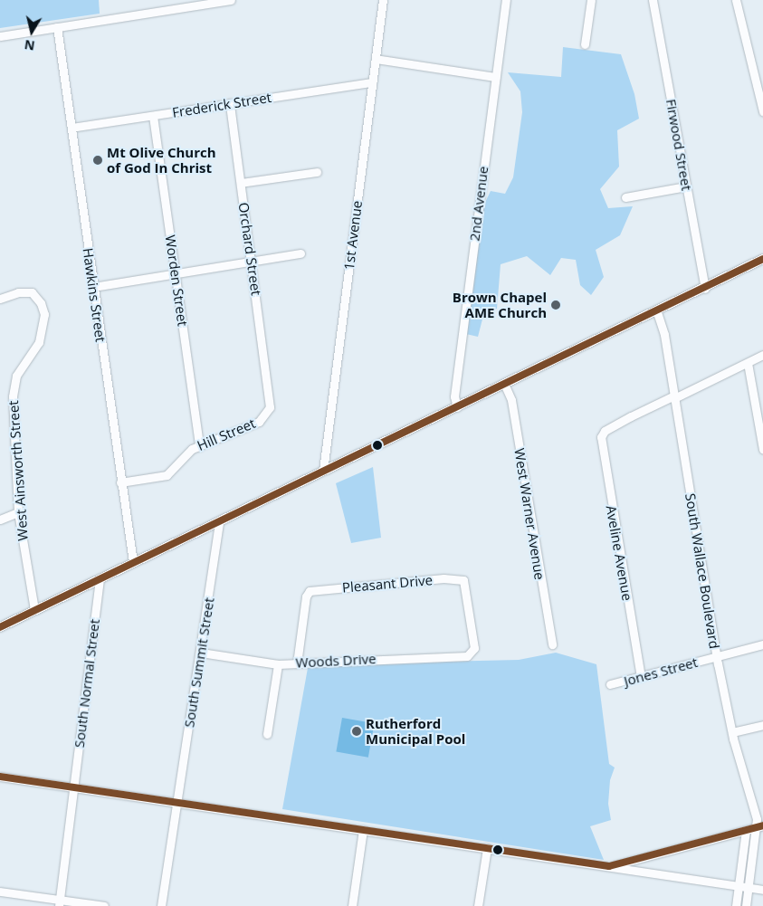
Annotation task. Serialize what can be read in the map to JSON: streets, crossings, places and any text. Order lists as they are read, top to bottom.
{
  "streets": {
    "street": [
      "Frederick Street",
      "Firwood Street",
      "2nd Avenue",
      "1st Avenue",
      "Orchard Street",
      "Worden Street",
      "Hawkins Street",
      "Hill Street",
      "West Ainsworth Street",
      "West Warner Avenue",
      "Aveline Avenue",
      "South Wallace Boulevard",
      "Pleasant Drive",
      "Woods Drive",
      "South Summit Street",
      "Jones Street",
      "South Normal Street"
    ]
  },
  "crossings": [
    ["Frederick Street", "1st Avenue"],
    ["Frederick Street", "Orchard Street"],
    ["Frederick Street", "Worden Street"],
    ["Frederick Street", "Hawkins Street"],
    ["Orchard Street", "Hill Street"],
    ["Worden Street", "Hill Street"],
    ["Hawkins Street", "Hill Street"],
    ["Aveline Avenue", "South Wallace Boulevard"],
    ["Aveline Avenue", "Jones Street"],
    ["South Wallace Boulevard", "Jones Street"],
    ["Pleasant Drive", "Woods Drive"],
    ["Woods Drive", "South Summit Street"]
  ],
  "places": ["Mt Olive Church of God In Christ", "Brown Chapel AME Church", "Rutherford Municipal Pool"],
  "north": "bottom"
}
